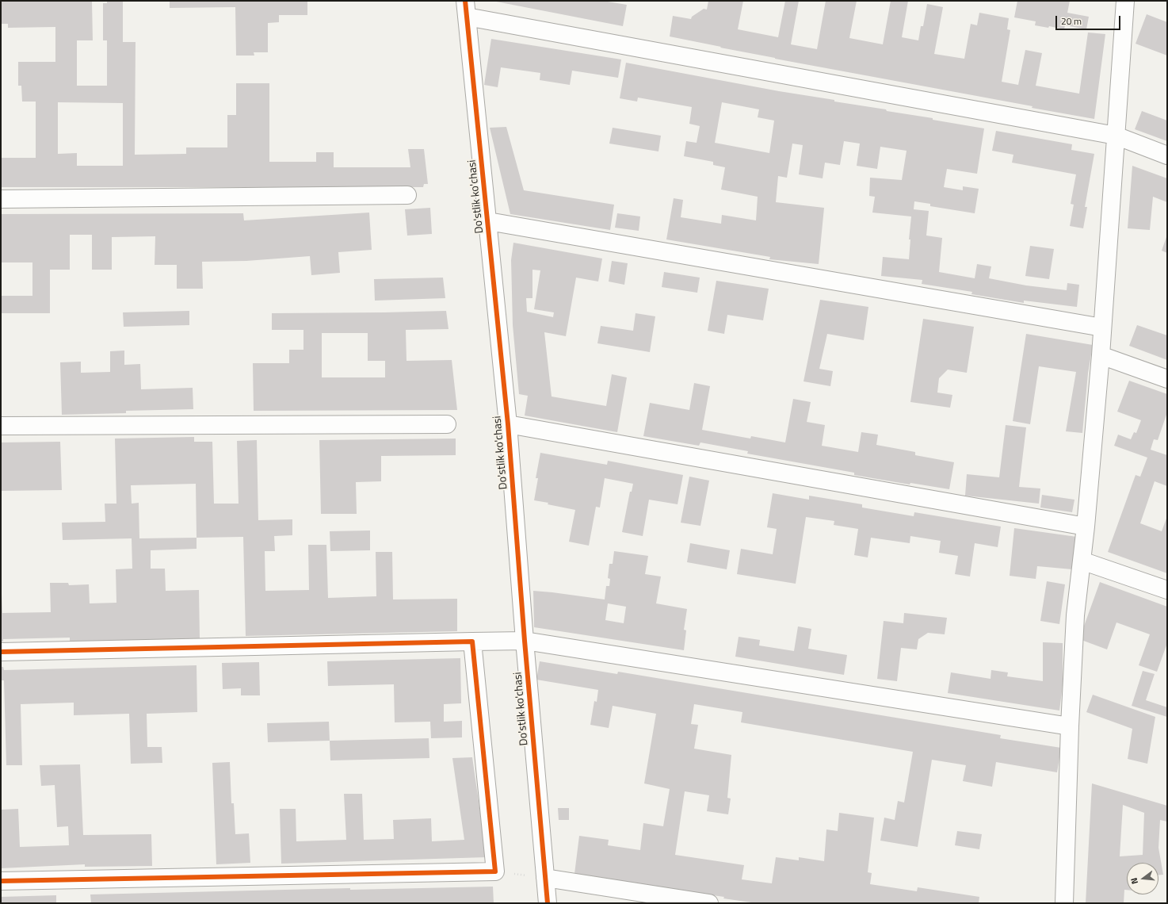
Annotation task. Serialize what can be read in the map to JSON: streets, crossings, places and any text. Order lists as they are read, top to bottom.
{
  "streets": {
    "street": ["Do'stlik ko'chasi"]
  },
  "scale_bar": "20 m",
  "north": "left"
}
